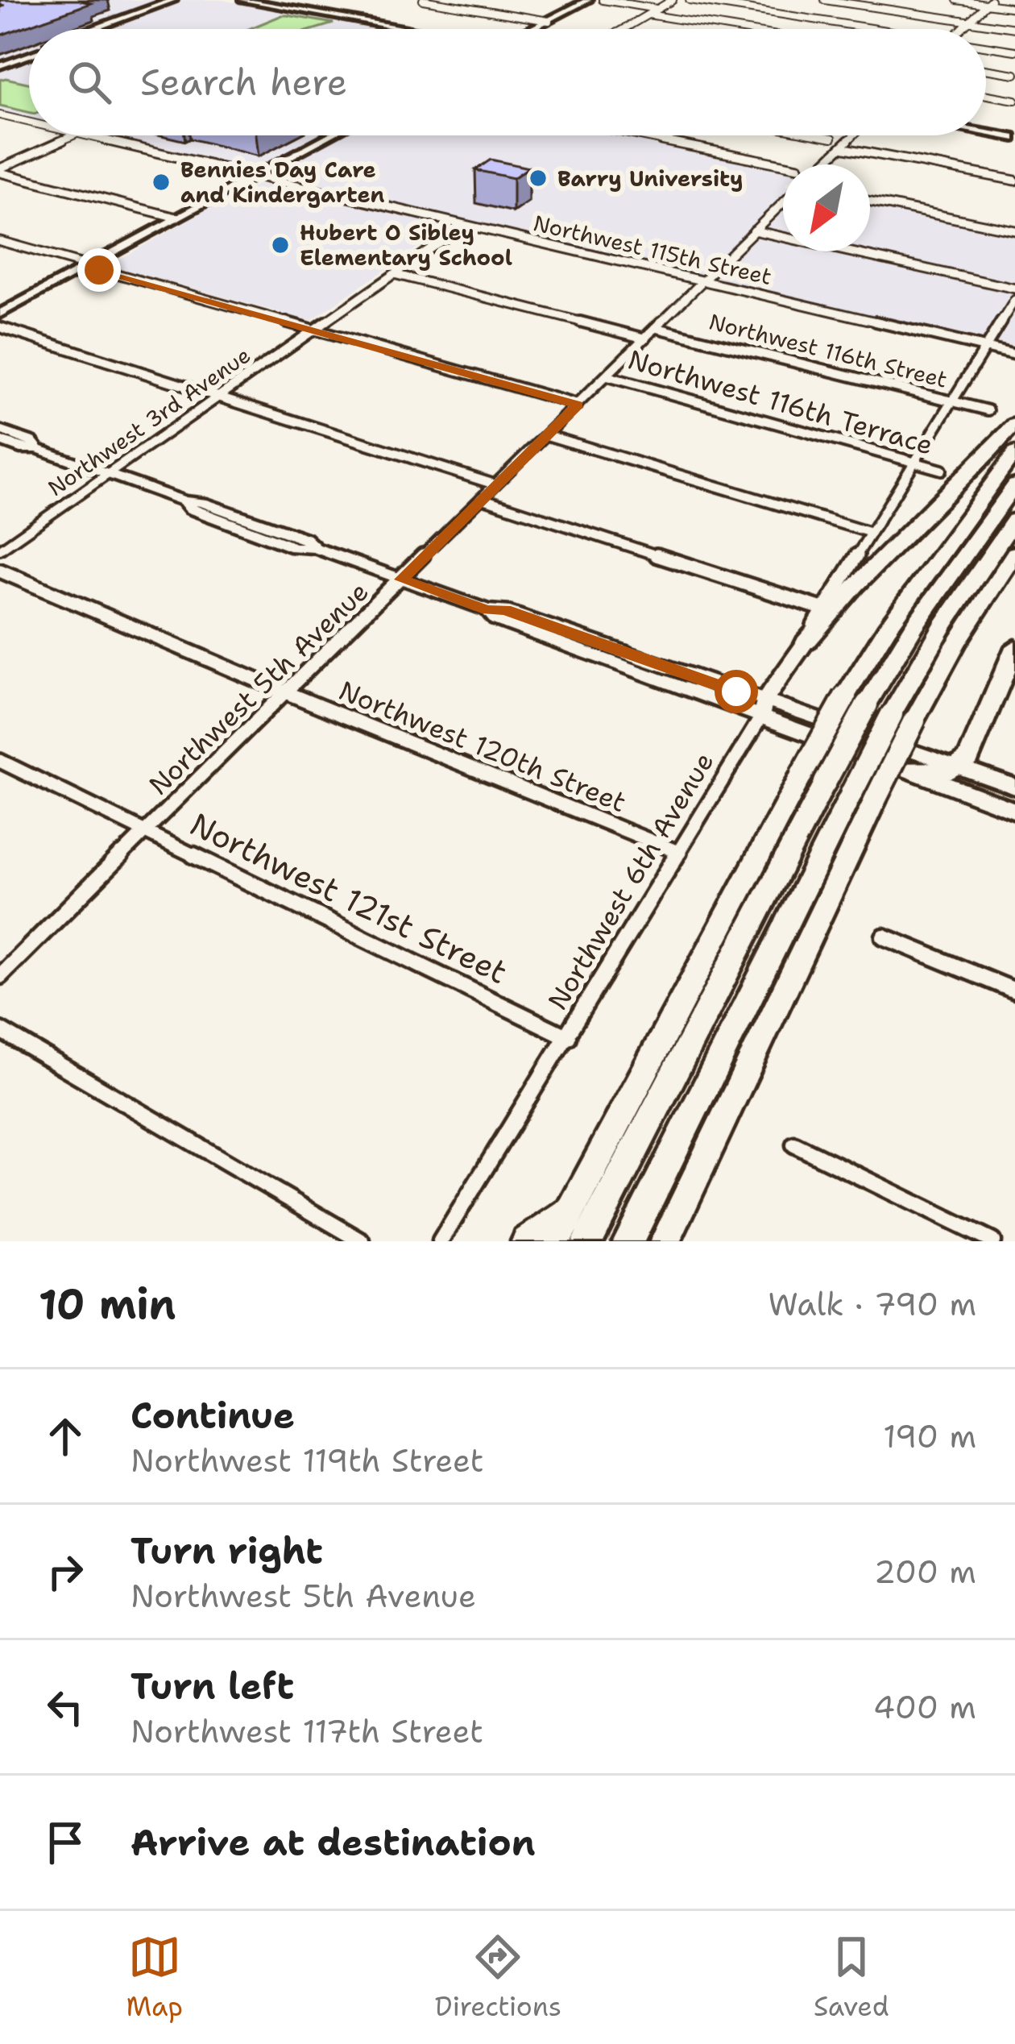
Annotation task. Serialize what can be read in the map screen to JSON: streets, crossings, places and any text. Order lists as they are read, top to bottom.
{
  "streets": {
    "main road": ["Northwest 6th Avenue"],
    "street": [
      "Northwest 115th Street",
      "Northwest 116th Street",
      "Northwest 116th Terrace",
      "Northwest 3rd Avenue",
      "Northwest 5th Avenue",
      "Northwest 120th Street",
      "Northwest 121st Street"
    ]
  },
  "crossings": [
    ["Northwest 115th Street", "Northwest 3rd Avenue"],
    ["Northwest 115th Street", "Northwest 5th Avenue"],
    ["Northwest 115th Street", "Northwest 6th Avenue"],
    ["Northwest 116th Street", "Northwest 5th Avenue"],
    ["Northwest 116th Street", "Northwest 6th Avenue"],
    ["Northwest 116th Terrace", "Northwest 5th Avenue"],
    ["Northwest 116th Terrace", "Northwest 6th Avenue"],
    ["Northwest 5th Avenue", "Northwest 120th Street"],
    ["Northwest 5th Avenue", "Northwest 121st Street"],
    ["Northwest 120th Street", "Northwest 6th Avenue"],
    ["Northwest 6th Avenue", "Northwest 121st Street"]
  ],
  "places": ["Barry University", "Bennies Day Care and Kindergarten", "Hubert O Sibley Elementary School"],
  "north": "bottom left",
  "page": {
    "search": "Search here",
    "heading": ["10 min", "Walk · 790 m"],
    "list": [
      ["Continue", "Northwest 119th Street", "190 m"],
      ["Turn right", "Northwest 5th Avenue", "200 m"],
      ["Turn left", "Northwest 117th Street", "400 m"],
      "Arrive at destination"
    ],
    "nav": ["Map", "Directions", "Saved"]
  }
}
